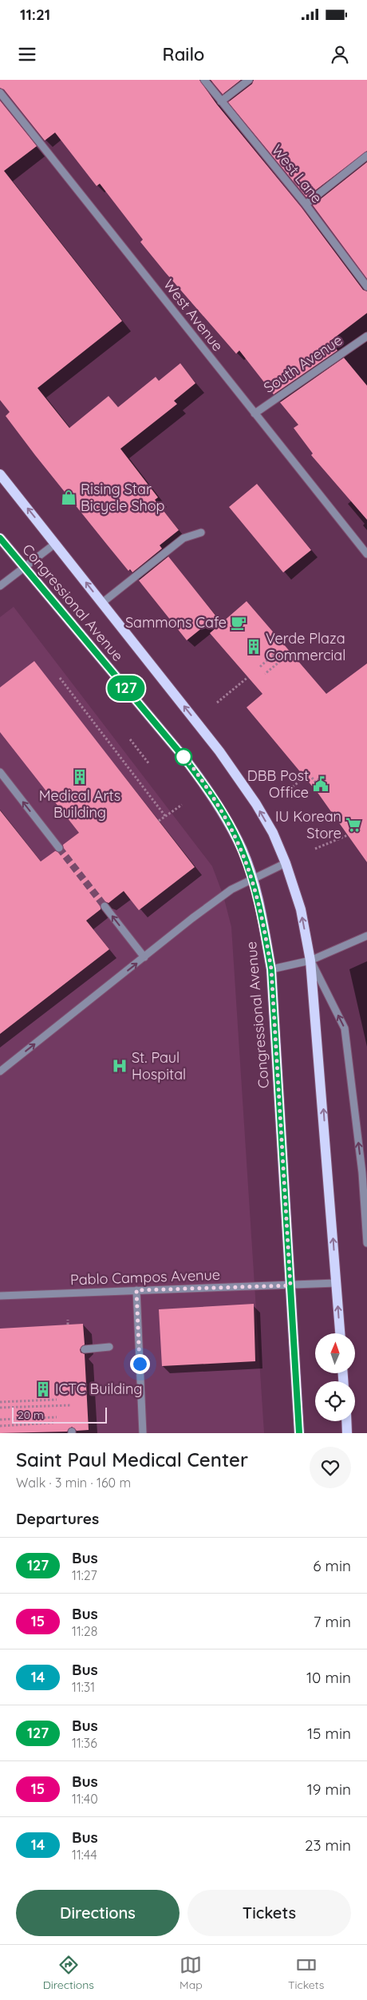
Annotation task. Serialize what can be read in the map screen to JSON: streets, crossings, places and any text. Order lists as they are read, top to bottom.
{
  "streets": {
    "main road": ["Congressional Avenue"],
    "street": [
      "West Lane",
      "West Avenue",
      "South Avenue",
      "Pablo Campos Avenue"
    ]
  },
  "crossings": [
    ["West Avenue", "South Avenue"],
    ["Congressional Avenue", "Pablo Campos Avenue"]
  ],
  "places": {
    "shop": ["Rising Star Bicycle Shop"],
    "cafe": ["Sammons Cafe"],
    "building": ["Verde Plaza Commercial", "Medical Arts Building", "ICTC Building"],
    "public building": ["DBB Post Office"],
    "supermarket": ["IU Korean Store"],
    "hospital": ["St. Paul Hospital"]
  },
  "lines": ["bus line 127"],
  "scale_bar": "20 m",
  "north": "top",
  "page": {
    "status": "11:21",
    "header": "Railo",
    "on_map": "127",
    "scale": "20 m",
    "heading": [
      ["Saint Paul Medical Center", "Walk · 3 min · 160 m"],
      "Departures"
    ],
    "list": [
      {
        "mark": "127",
        "name": "Bus",
        "note": "11:27",
        "value": "6 min"
      },
      {
        "mark": "15",
        "name": "Bus",
        "note": "11:28",
        "value": "7 min"
      },
      {
        "mark": "14",
        "name": "Bus",
        "note": "11:31",
        "value": "10 min"
      },
      {
        "mark": "127",
        "name": "Bus",
        "note": "11:36",
        "value": "15 min"
      },
      {
        "mark": "15",
        "name": "Bus",
        "note": "11:40",
        "value": "19 min"
      },
      {
        "mark": "14",
        "name": "Bus",
        "note": "11:44",
        "value": "23 min"
      }
    ],
    "buttons": ["Directions", "Tickets"],
    "tabs": ["Directions", "Map", "Tickets"]
  }
}
